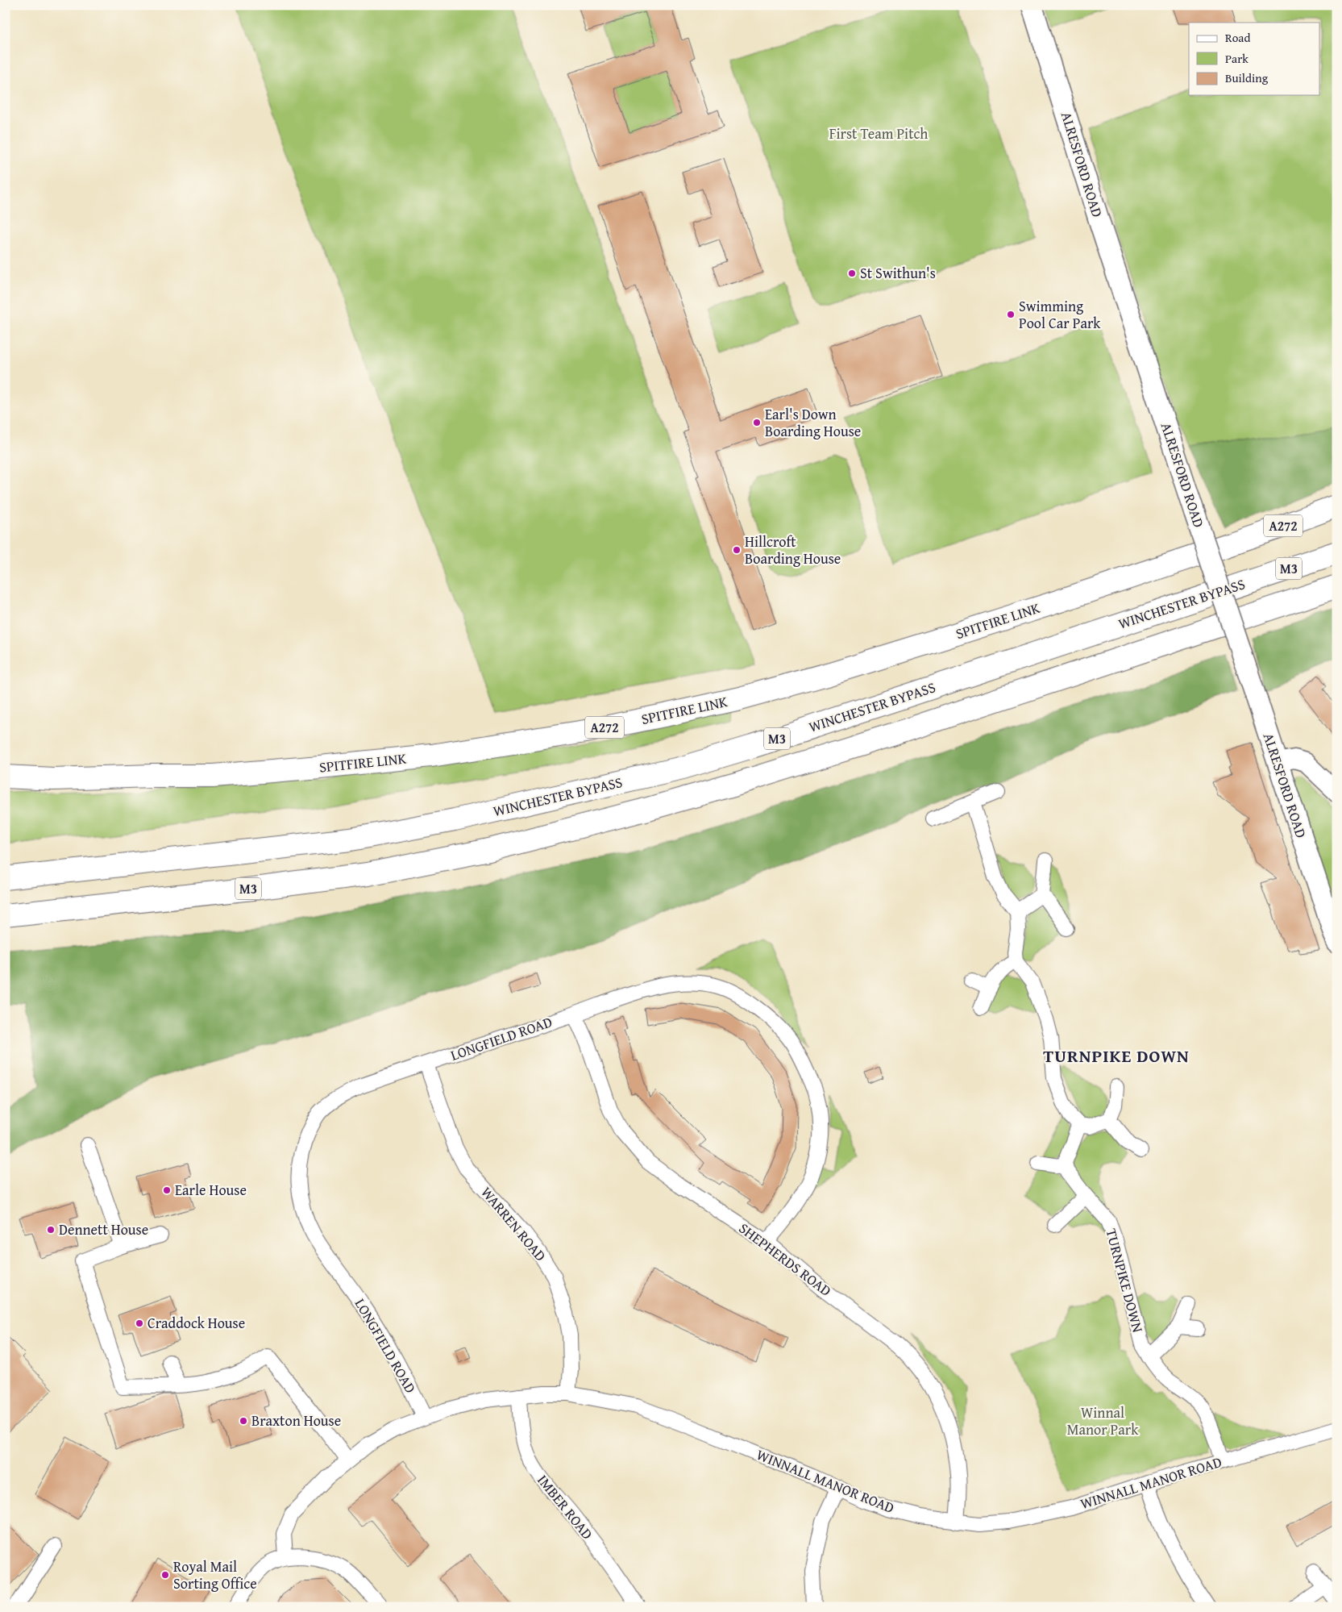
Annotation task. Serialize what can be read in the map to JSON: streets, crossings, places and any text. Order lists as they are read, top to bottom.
{
  "streets": {
    "highway": [
      "A272",
      "M3",
      "WINCHESTER BYPASS",
      "SPITFIRE LINK"
    ],
    "main road": ["ALRESFORD ROAD"],
    "street": [
      "LONGFIELD ROAD",
      "WARREN ROAD",
      "SHEPHERDS ROAD",
      "TURNPIKE DOWN",
      "WINNALL MANOR ROAD",
      "IMBER ROAD"
    ]
  },
  "crossings": [
    ["LONGFIELD ROAD", "WARREN ROAD"],
    ["LONGFIELD ROAD", "SHEPHERDS ROAD"],
    ["LONGFIELD ROAD", "WINNALL MANOR ROAD"],
    ["WARREN ROAD", "WINNALL MANOR ROAD"],
    ["SHEPHERDS ROAD", "WINNALL MANOR ROAD"],
    ["TURNPIKE DOWN", "WINNALL MANOR ROAD"],
    ["WINNALL MANOR ROAD", "IMBER ROAD"]
  ],
  "districts": ["TURNPIKE DOWN"],
  "parks": ["First Team Pitch", "Winnal Manor Park"],
  "places": [
    "St Swithun's",
    "Swimming Pool Car Park",
    "Earl's Down Boarding House",
    "Hillcroft Boarding House",
    "Earle House",
    "Dennett House",
    "Craddock House",
    "Braxton House",
    "Royal Mail Sorting Office"
  ],
  "legend": ["Road", "Park", "Building"]
}
